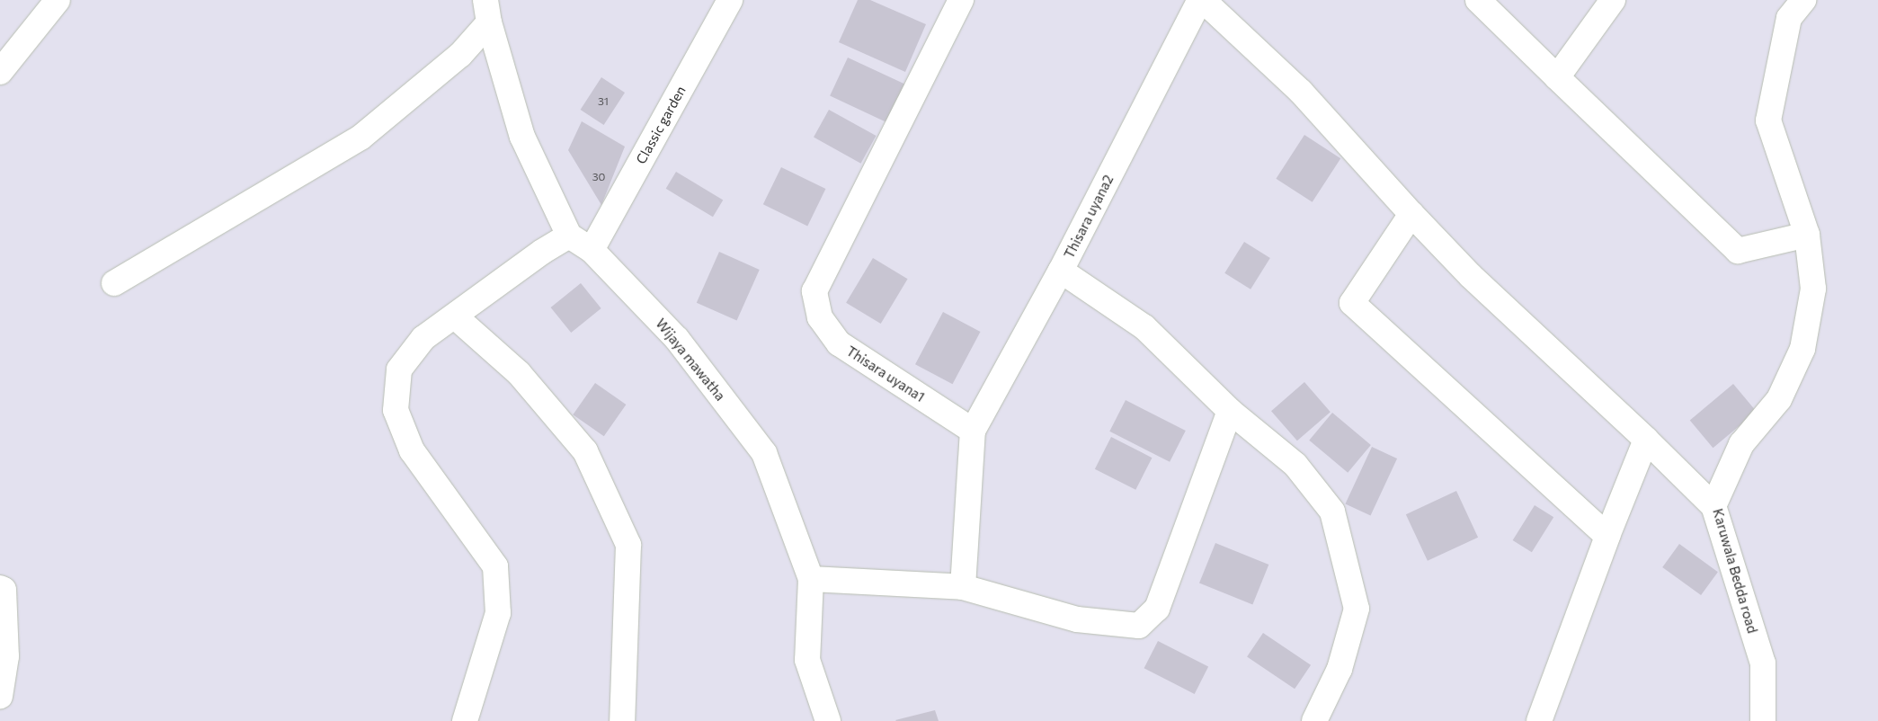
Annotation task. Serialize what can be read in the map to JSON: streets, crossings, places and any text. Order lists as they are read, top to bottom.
{
  "streets": {
    "street": [
      "Classic garden",
      "Thisara uyana2",
      "Wijaya mawatha",
      "Thisara uyana1",
      "Karuwala Bedda road"
    ]
  },
  "crossings": [
    ["Classic garden", "Wijaya mawatha"],
    ["Thisara uyana2", "Thisara uyana1"]
  ],
  "house_numbers": ["31", "30"]
}
